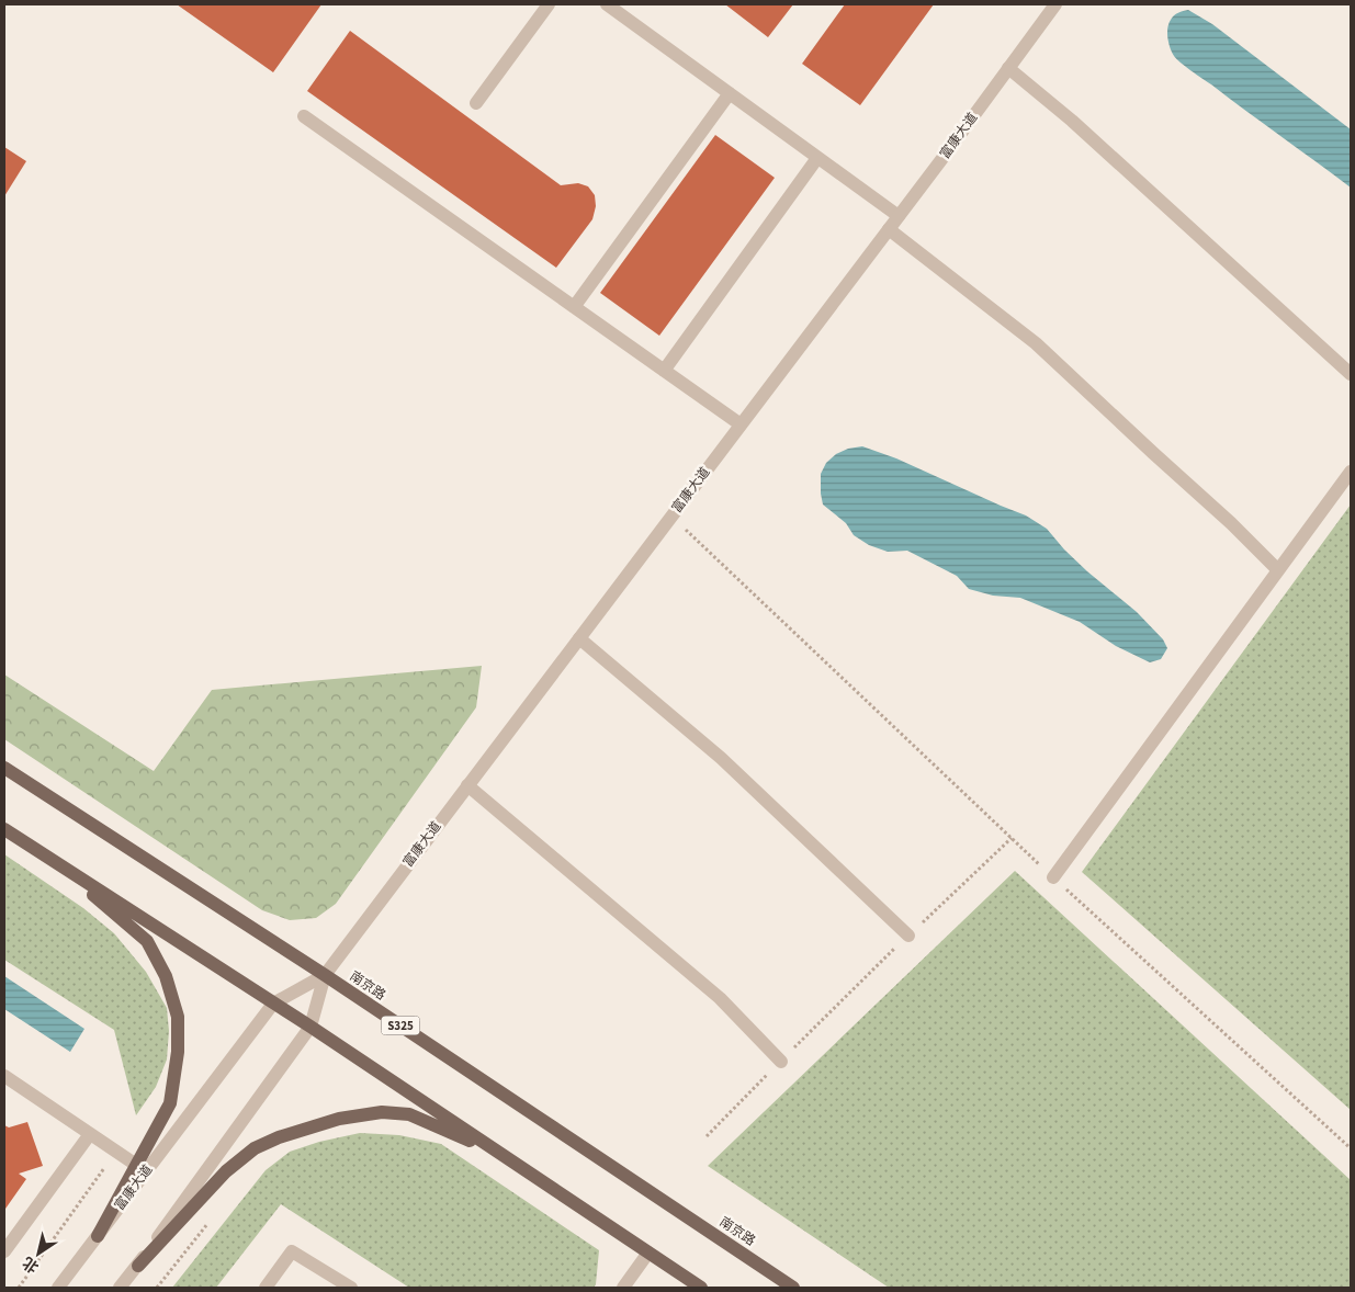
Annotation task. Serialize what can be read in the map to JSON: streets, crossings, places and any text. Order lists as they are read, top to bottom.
{
  "streets": {
    "main road": ["南京路", "S325"],
    "street": ["富康大道"]
  },
  "crossings": [
    ["富康大道", "南京路"]
  ],
  "north": "bottom left"
}
